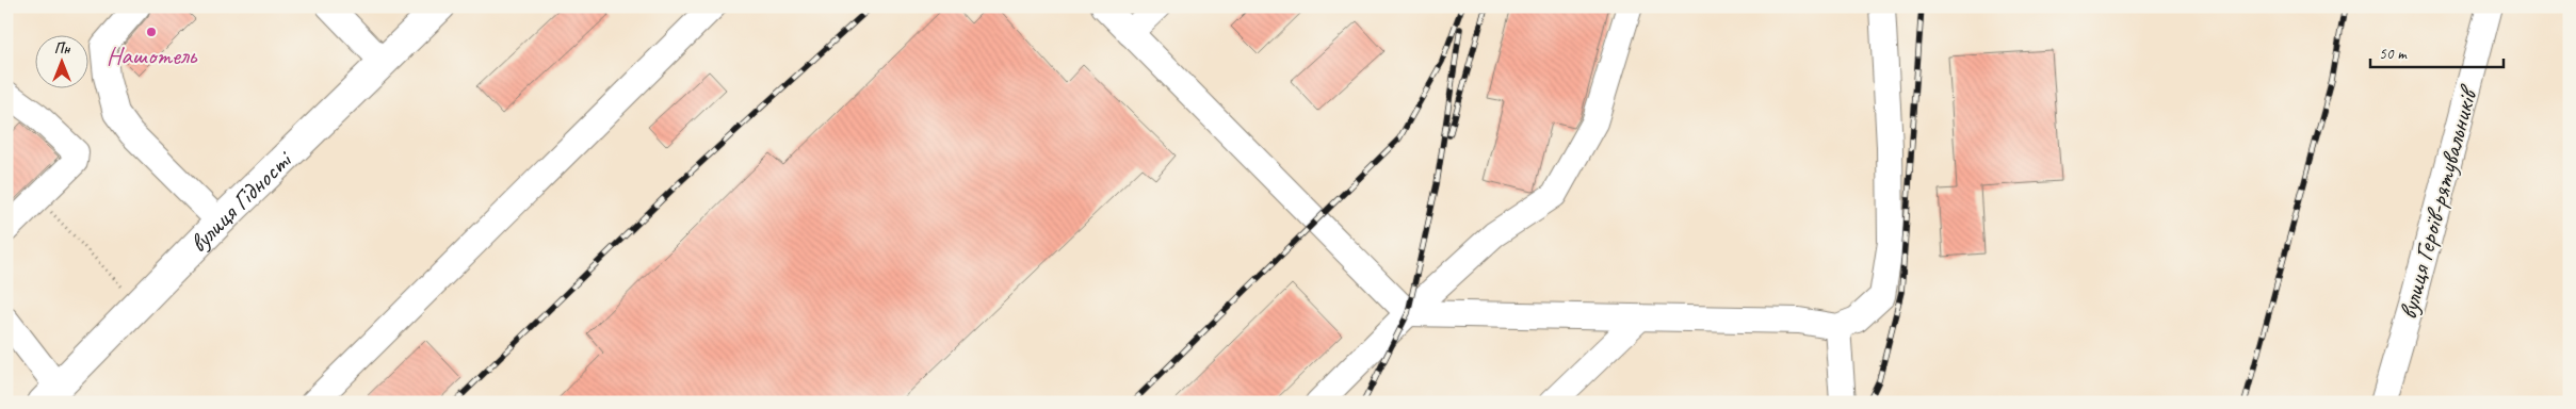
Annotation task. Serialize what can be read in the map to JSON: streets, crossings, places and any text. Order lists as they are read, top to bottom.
{
  "streets": {
    "main road": ["вулиця Гідності"],
    "street": ["вулиця Героїв-рятувальників"]
  },
  "places": ["Нашотель"],
  "scale_bar": "50 m",
  "north": "top"
}
